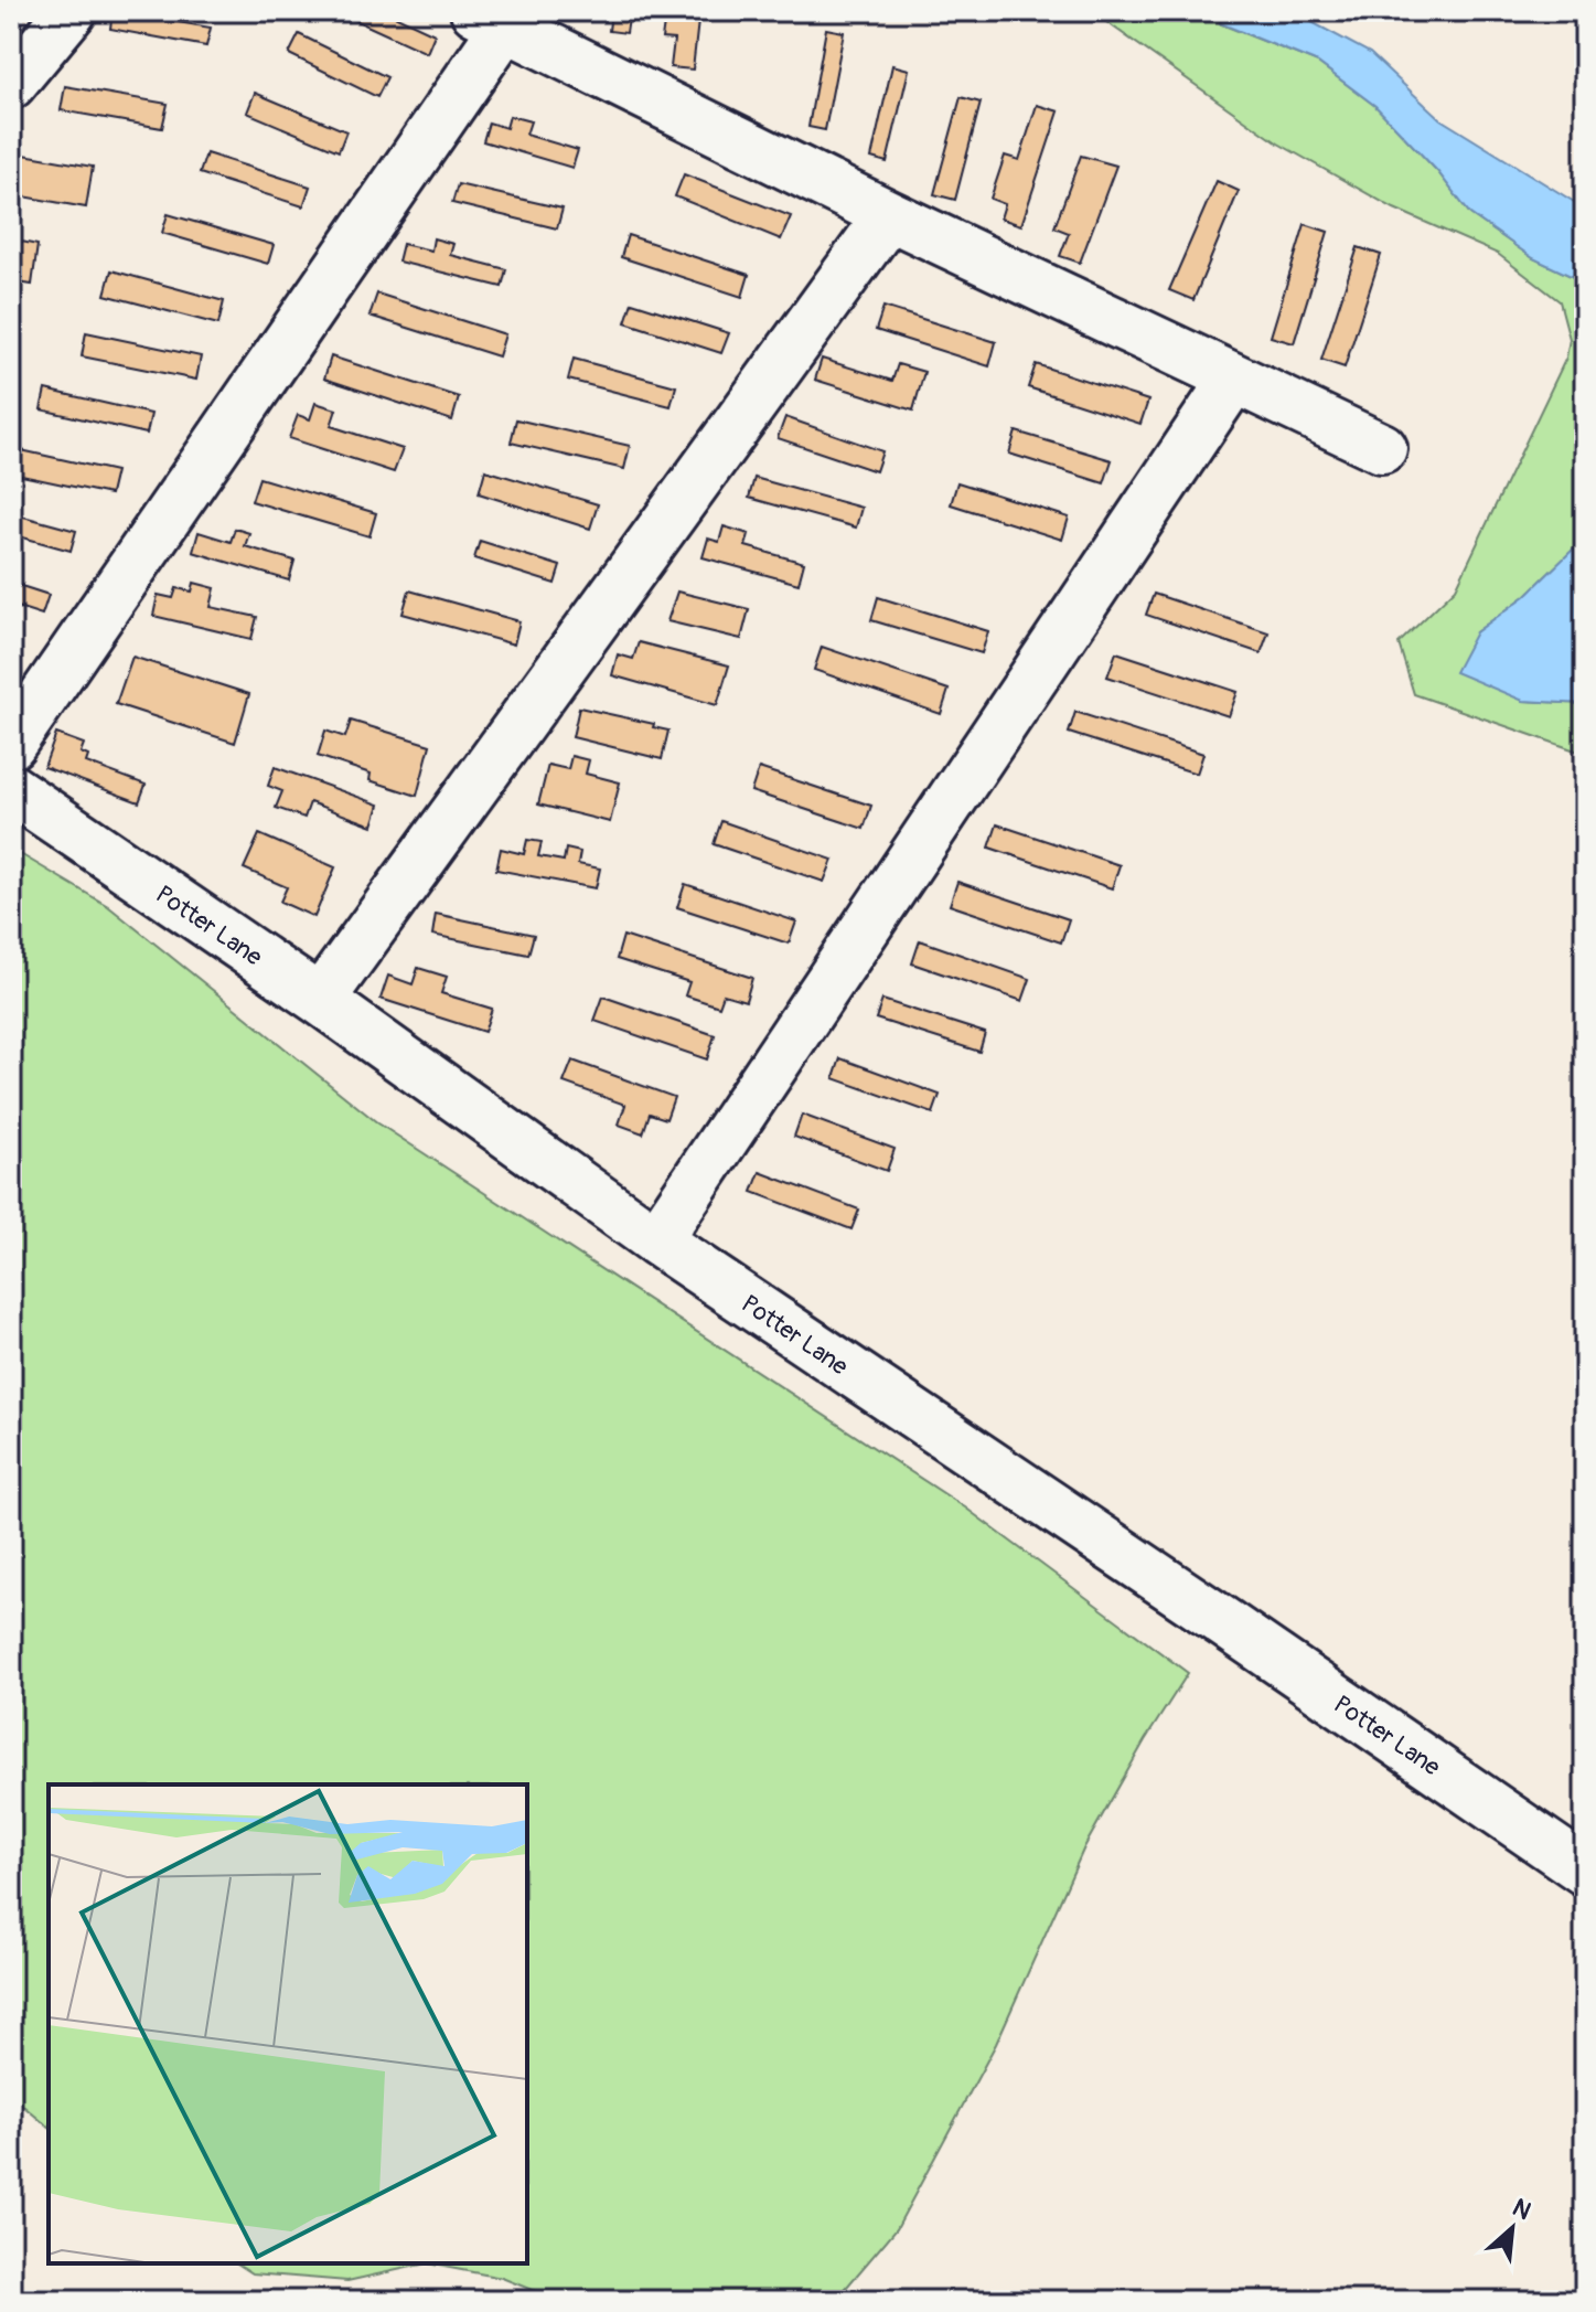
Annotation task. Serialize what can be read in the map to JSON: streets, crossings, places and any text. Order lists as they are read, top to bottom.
{
  "streets": {
    "street": ["Potter Lane"]
  },
  "north": "top right"
}
